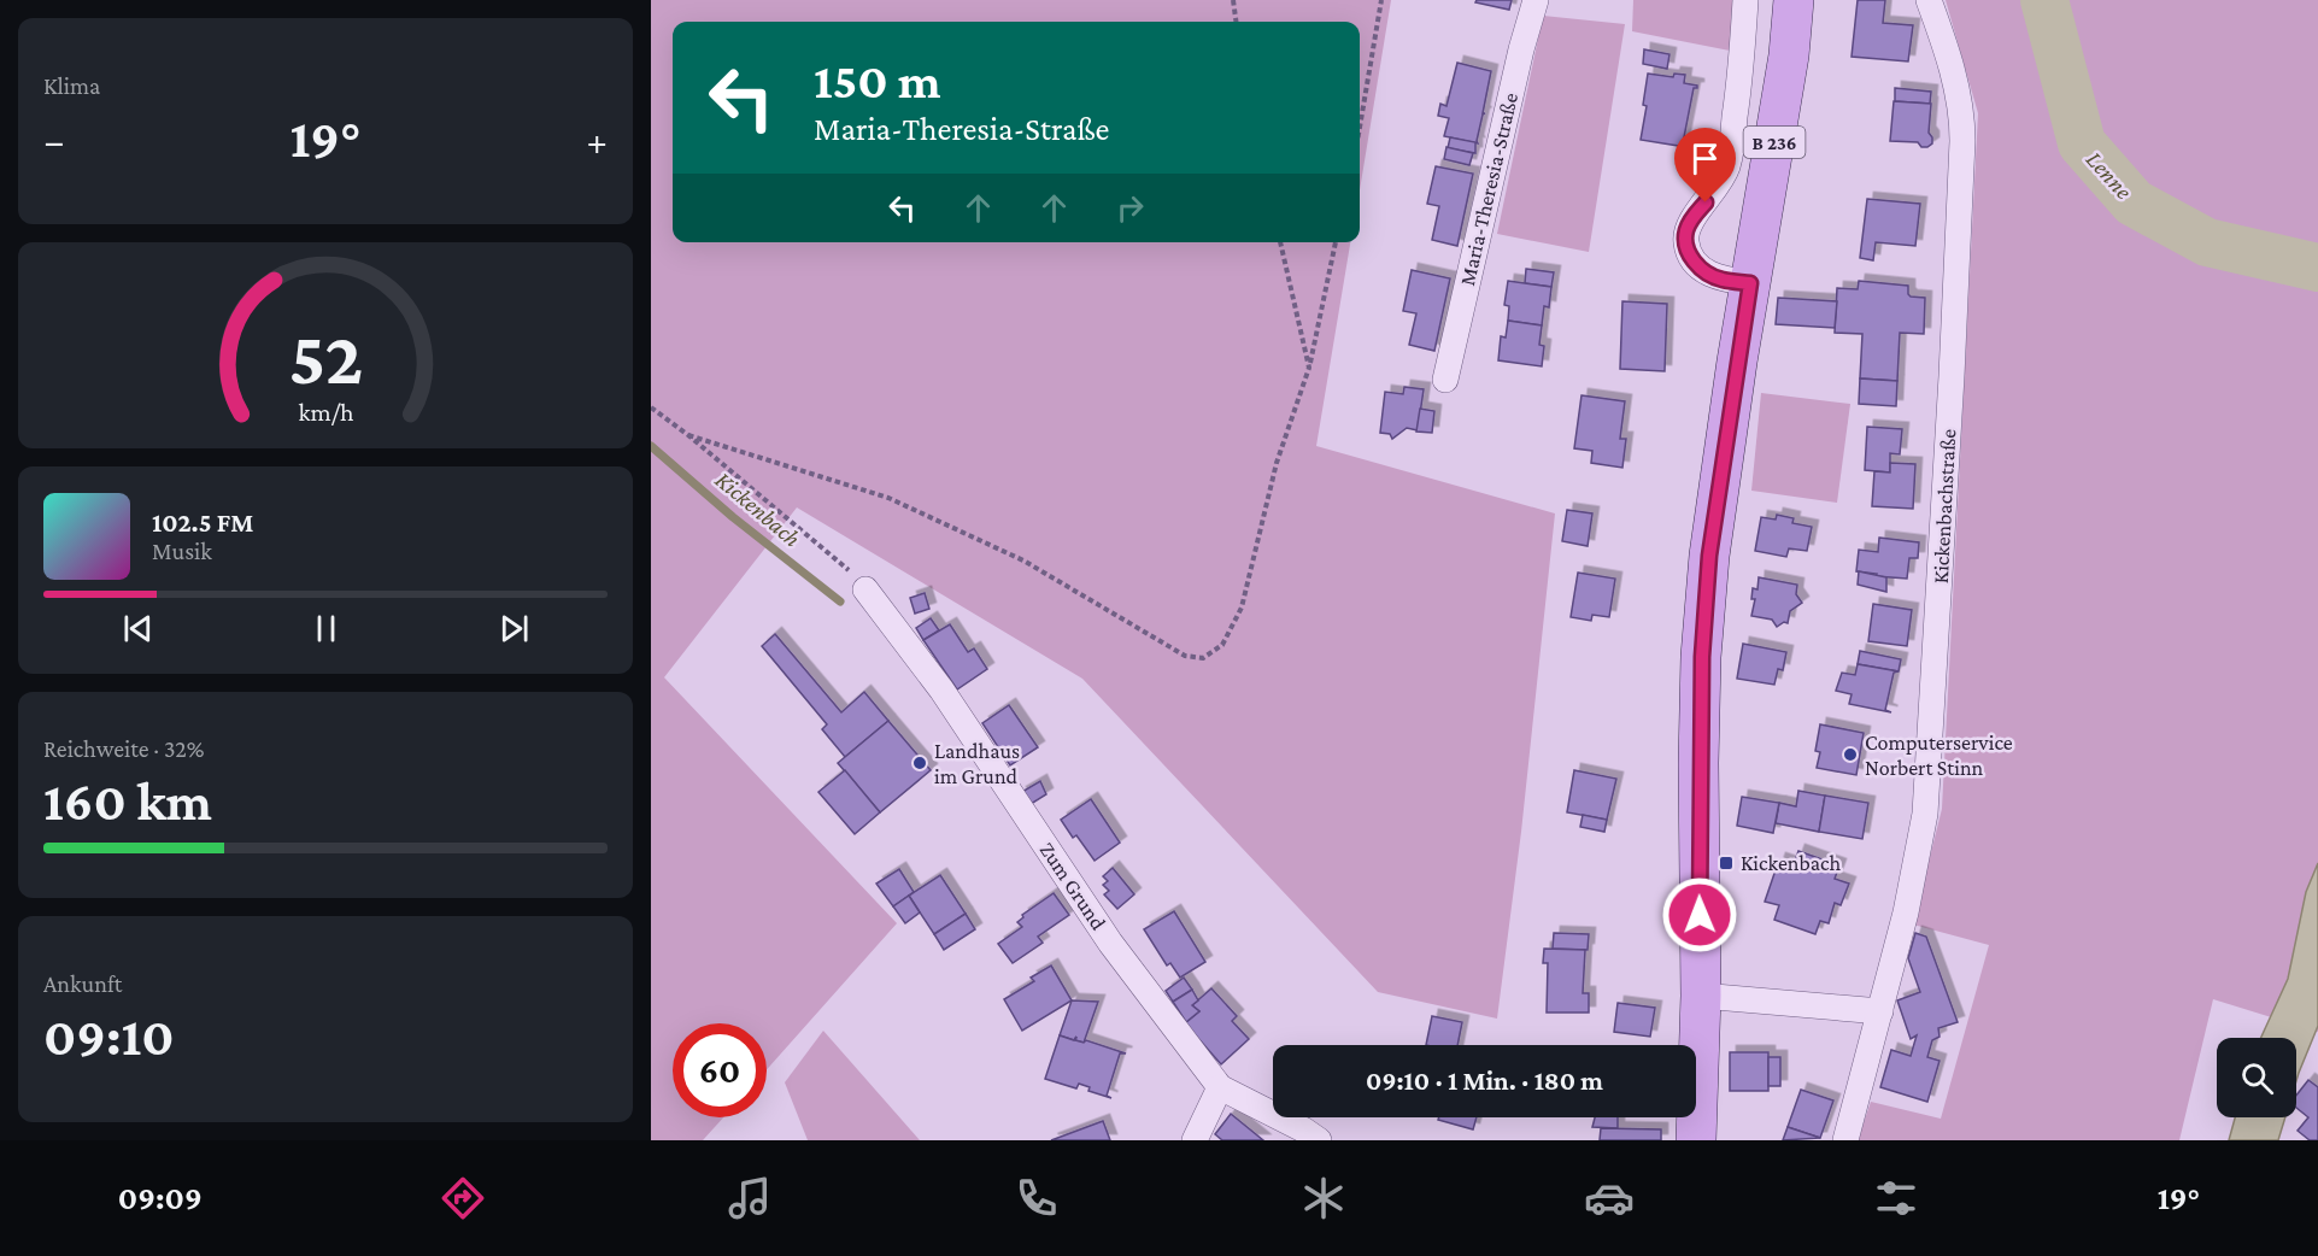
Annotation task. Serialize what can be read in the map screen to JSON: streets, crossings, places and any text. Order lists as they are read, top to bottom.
{
  "streets": {
    "main road": ["B 236"],
    "street": ["Maria-Theresia-Straße", "Kickenbachstraße", "Zum Grund"]
  },
  "water": ["Lenne", "Kickenbach"],
  "places": {
    "other": ["Computerservice Norbert Stinn", "Landhaus im Grund"],
    "transit": ["Kickenbach"]
  },
  "page": {
    "tile": [
      "Klima",
      ["Reichweite · 32%", "160 km"],
      ["Ankunft", "09:10"]
    ],
    "turn": ["150 m", "Maria-Theresia-Straße"],
    "heat": ["−", "19°", "+"],
    "song": ["102.5 FM", "Musik"],
    "limit": "60",
    "trip": "09:10 · 1 Min. · 180 m",
    "tabs": ["09:09", "19°"],
    "gauge": ["52", "km/h"]
  }
}
